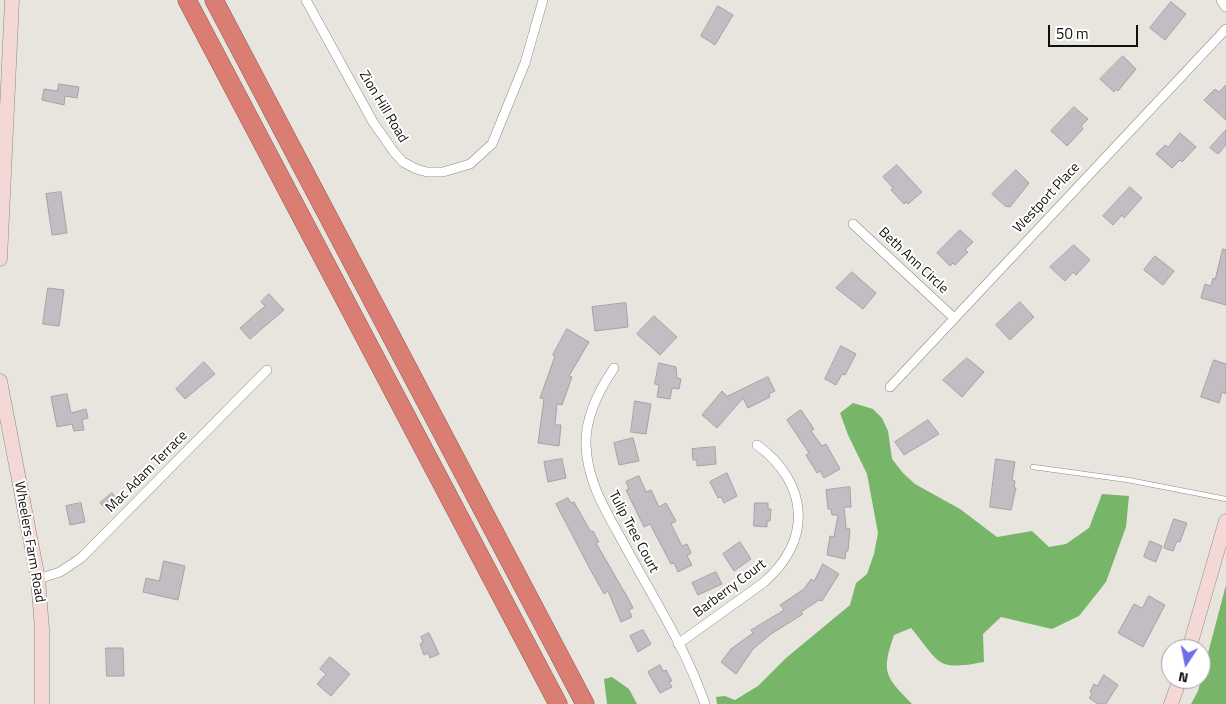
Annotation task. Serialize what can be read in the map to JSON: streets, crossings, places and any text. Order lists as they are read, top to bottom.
{
  "streets": {
    "main road": ["Wheelers Farm Road"],
    "street": [
      "Zion Hill Road",
      "Westport Place",
      "Beth Ann Circle",
      "Mac Adam Terrace",
      "Tulip Tree Court",
      "Barberry Court"
    ]
  },
  "crossings": [
    ["Westport Place", "Beth Ann Circle"],
    ["Mac Adam Terrace", "Wheelers Farm Road"],
    ["Tulip Tree Court", "Barberry Court"]
  ],
  "scale_bar": "50 m",
  "north": "bottom"
}
